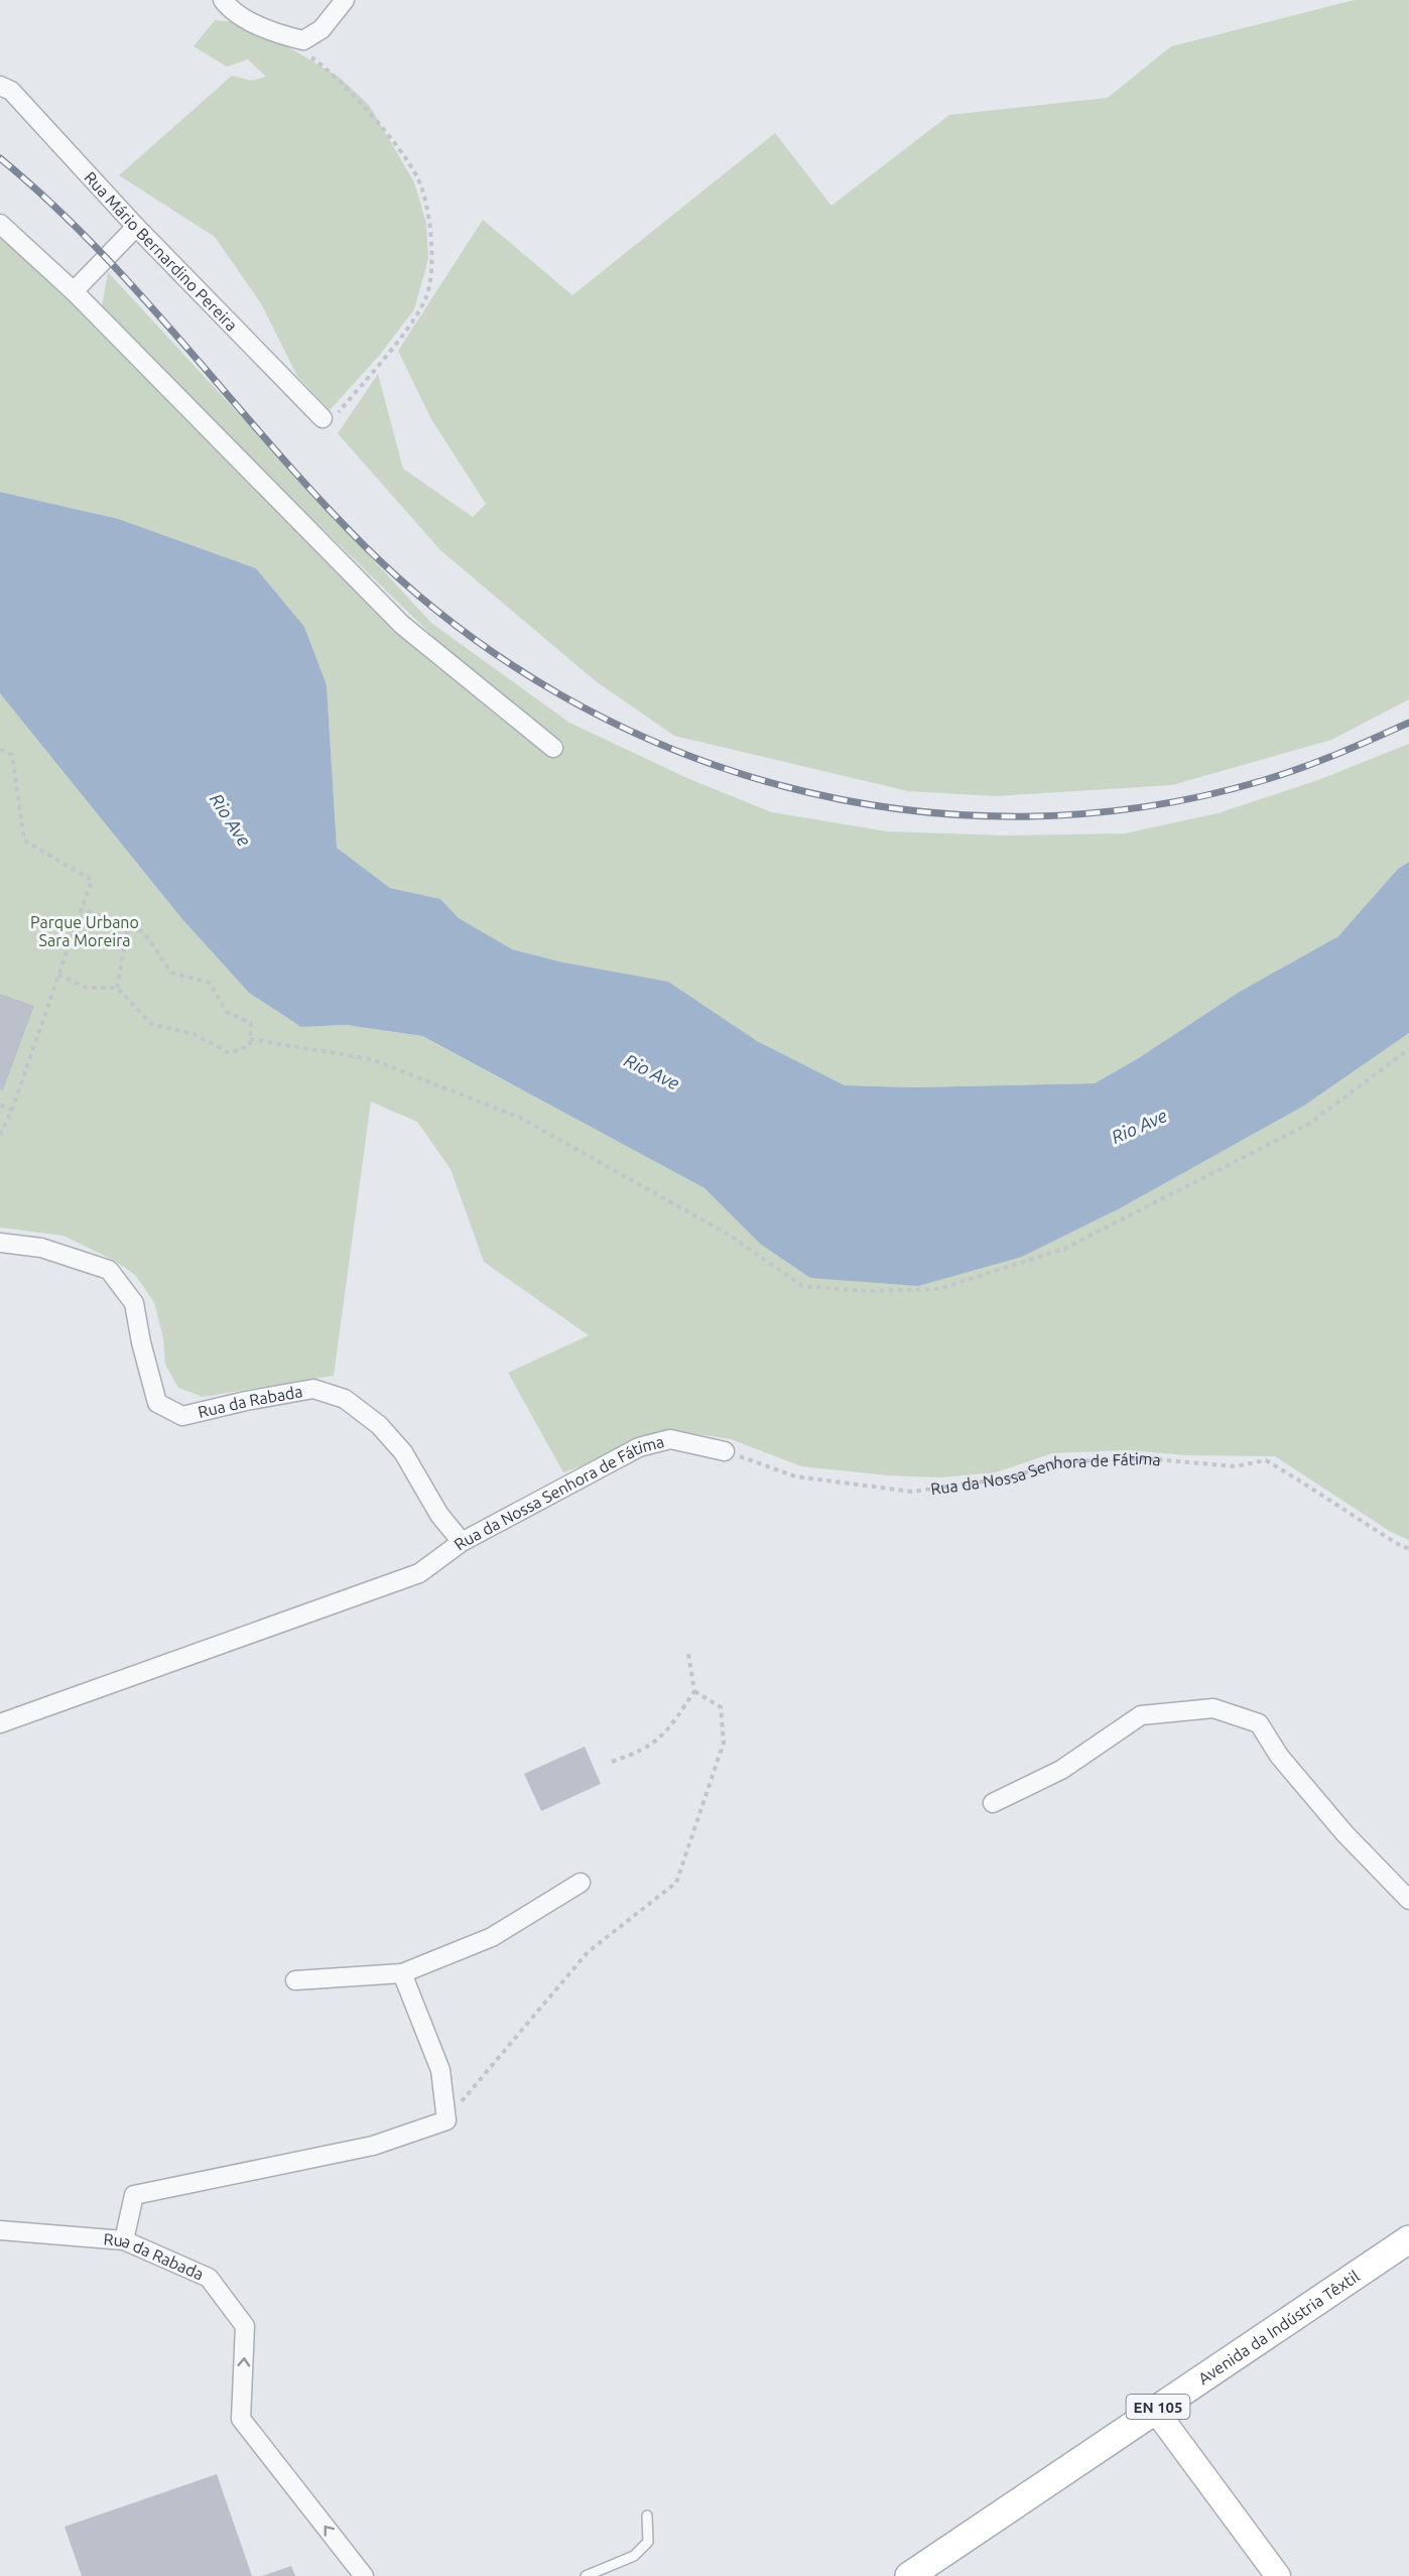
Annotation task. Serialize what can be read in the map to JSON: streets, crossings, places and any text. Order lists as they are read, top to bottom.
{
  "streets": {
    "main road": ["Avenida da Indústria Têxtil", "EN 105"],
    "street": ["Rua Mário Bernardino Pereira", "Rua da Rabada", "Rua da Nossa Senhora de Fátima"]
  },
  "crossings": [
    ["Rua da Rabada", "Rua da Nossa Senhora de Fátima"]
  ],
  "water": ["Rio Ave"],
  "parks": ["Parque Urbano Sara Moreira"]
}
